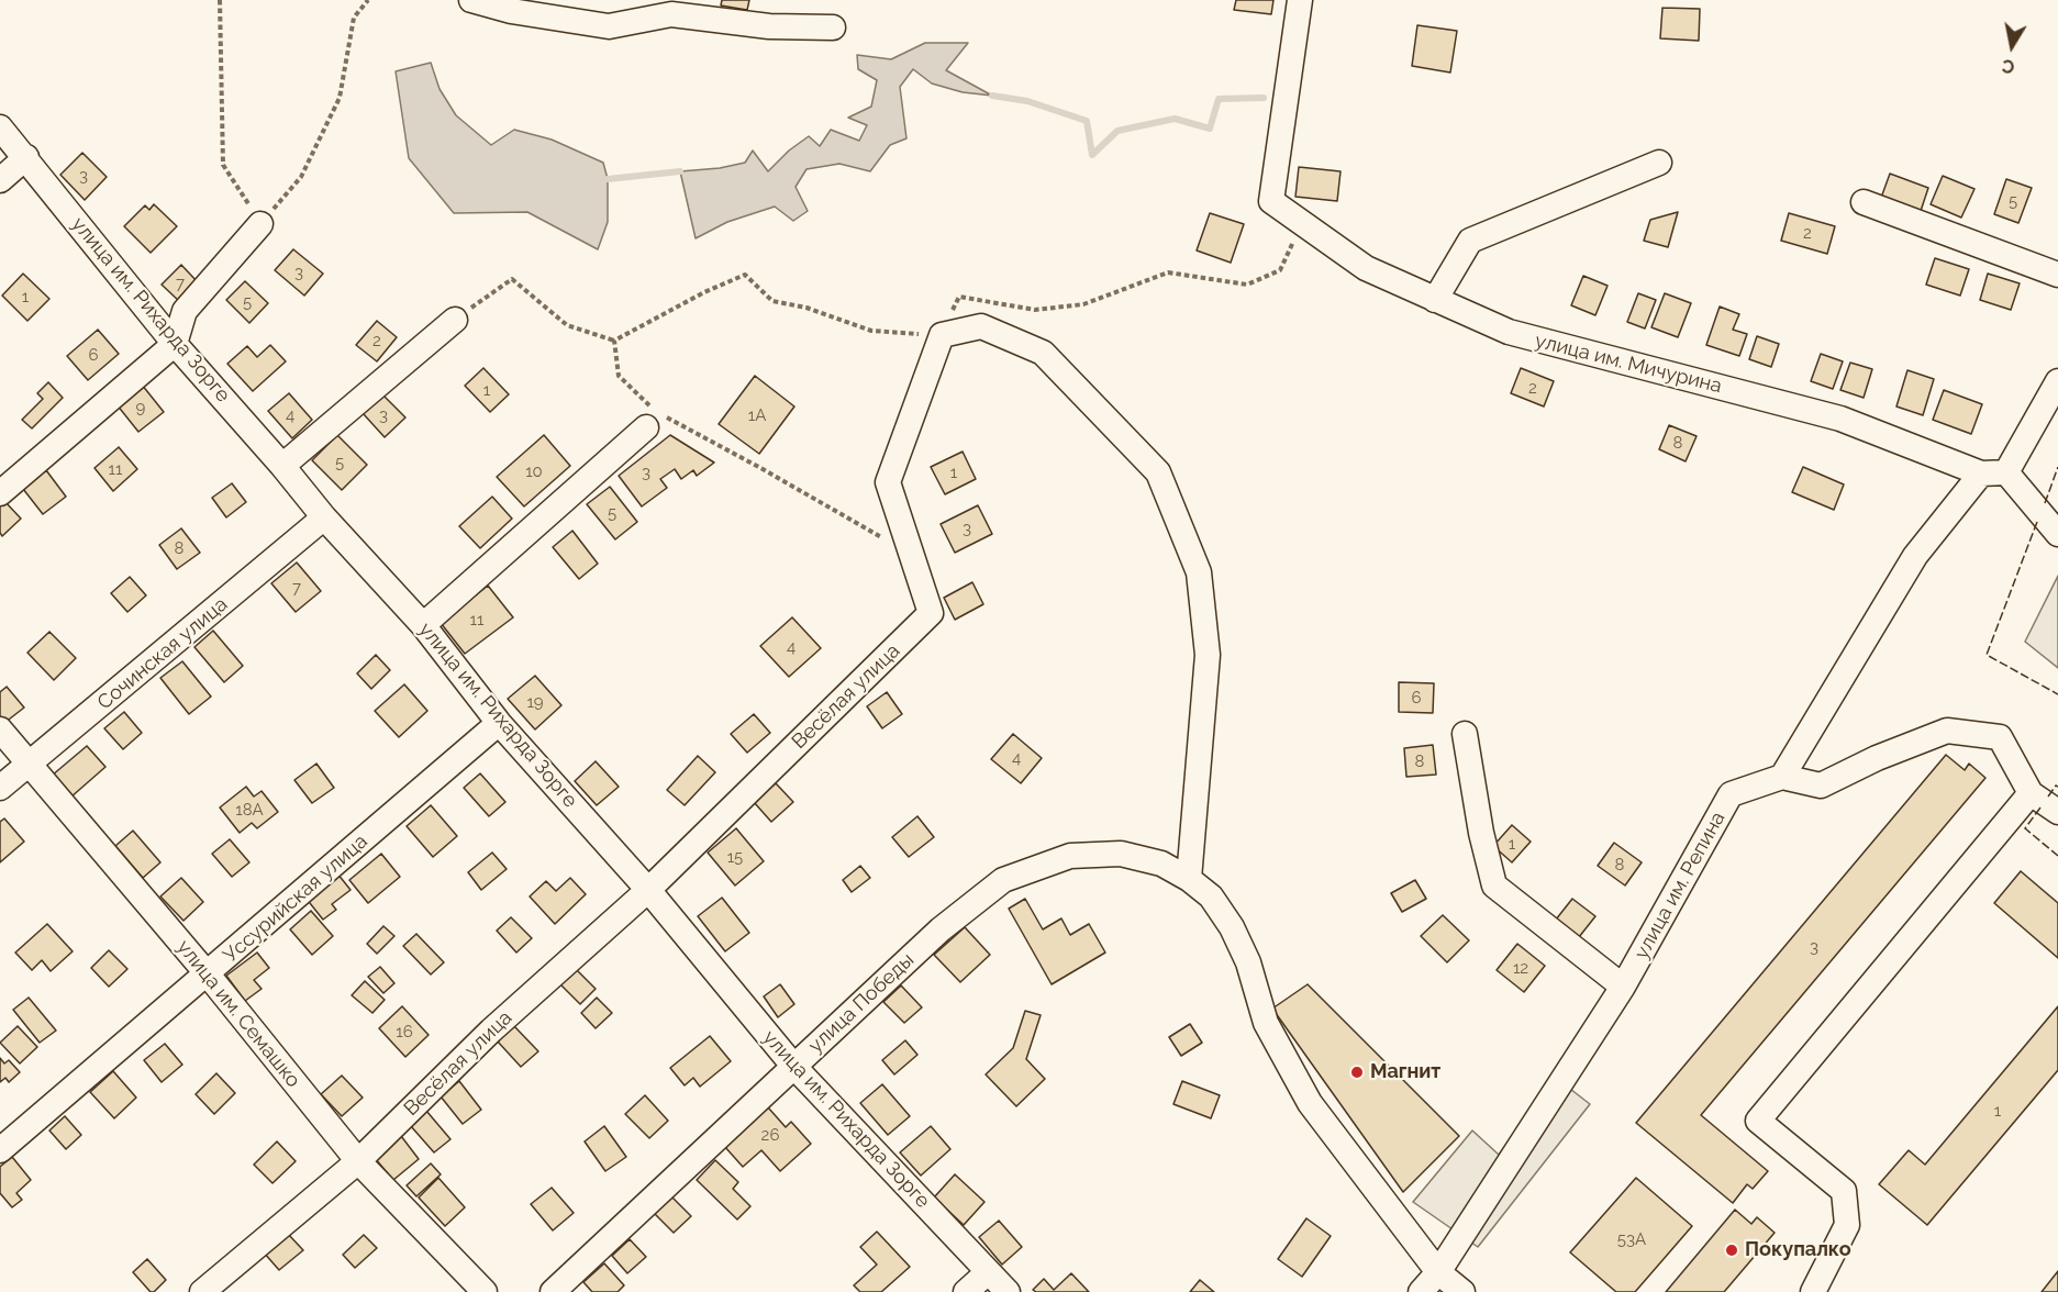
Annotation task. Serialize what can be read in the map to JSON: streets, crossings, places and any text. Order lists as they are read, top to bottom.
{
  "streets": {
    "street": [
      "улица им. Рихарда Зорге",
      "улица им. Мичурина",
      "Сочинская улица",
      "Весёлая улица",
      "улица им. Репина",
      "Уссурийская улица",
      "улица Победы",
      "улица им. Семашко"
    ]
  },
  "crossings": [
    ["улица им. Рихарда Зорге", "Сочинская улица"],
    ["улица им. Рихарда Зорге", "Весёлая улица"],
    ["улица им. Рихарда Зорге", "Уссурийская улица"],
    ["улица им. Рихарда Зорге", "улица Победы"],
    ["Сочинская улица", "улица им. Семашко"],
    ["Весёлая улица", "улица им. Семашко"],
    ["улица им. Репина", "улица Победы"],
    ["Уссурийская улица", "улица им. Семашко"]
  ],
  "places": ["Магнит", "Покупалко"],
  "house_numbers": [
    "3",
    "5",
    "2",
    "3",
    "7",
    "1",
    "5",
    "2",
    "6",
    "2",
    "1",
    "9",
    "4",
    "3",
    "1А",
    "8",
    "5",
    "11",
    "10",
    "3",
    "1",
    "5",
    "3",
    "8",
    "7",
    "11",
    "4",
    "6",
    "19",
    "4",
    "8",
    "18А",
    "1",
    "15",
    "8",
    "3",
    "12",
    "16",
    "1",
    "26",
    "53А"
  ],
  "north": "bottom"
}
